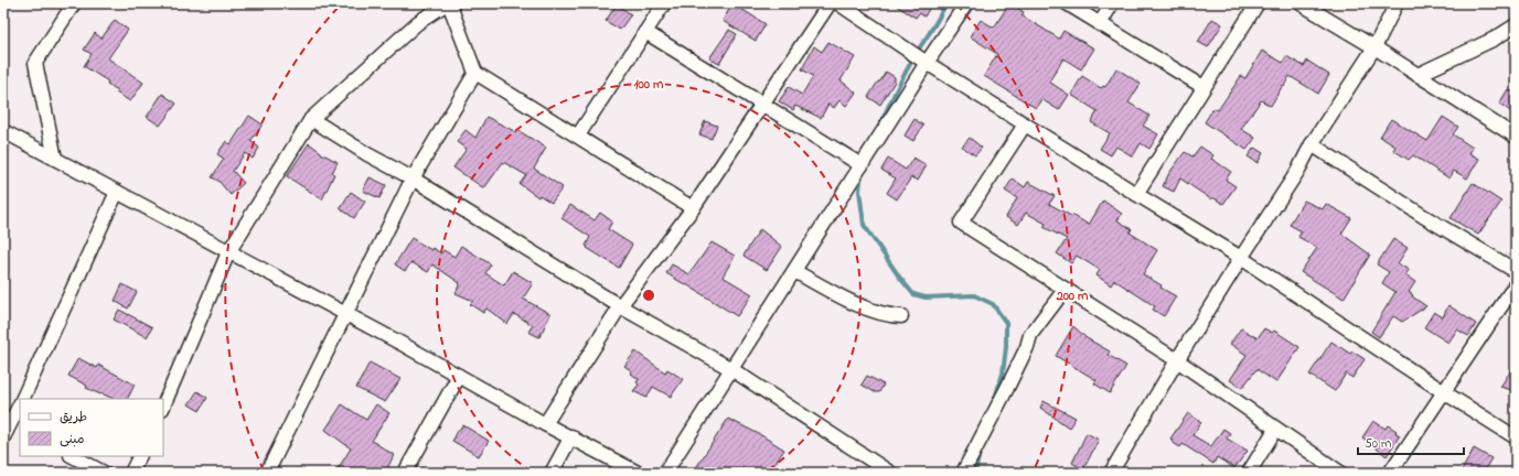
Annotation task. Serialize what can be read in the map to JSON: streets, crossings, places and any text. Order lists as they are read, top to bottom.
{
  "legend": ["طريق", "مبنى"],
  "scale_bar": "50 m",
  "rings": ["100 m", "200 m"]
}
